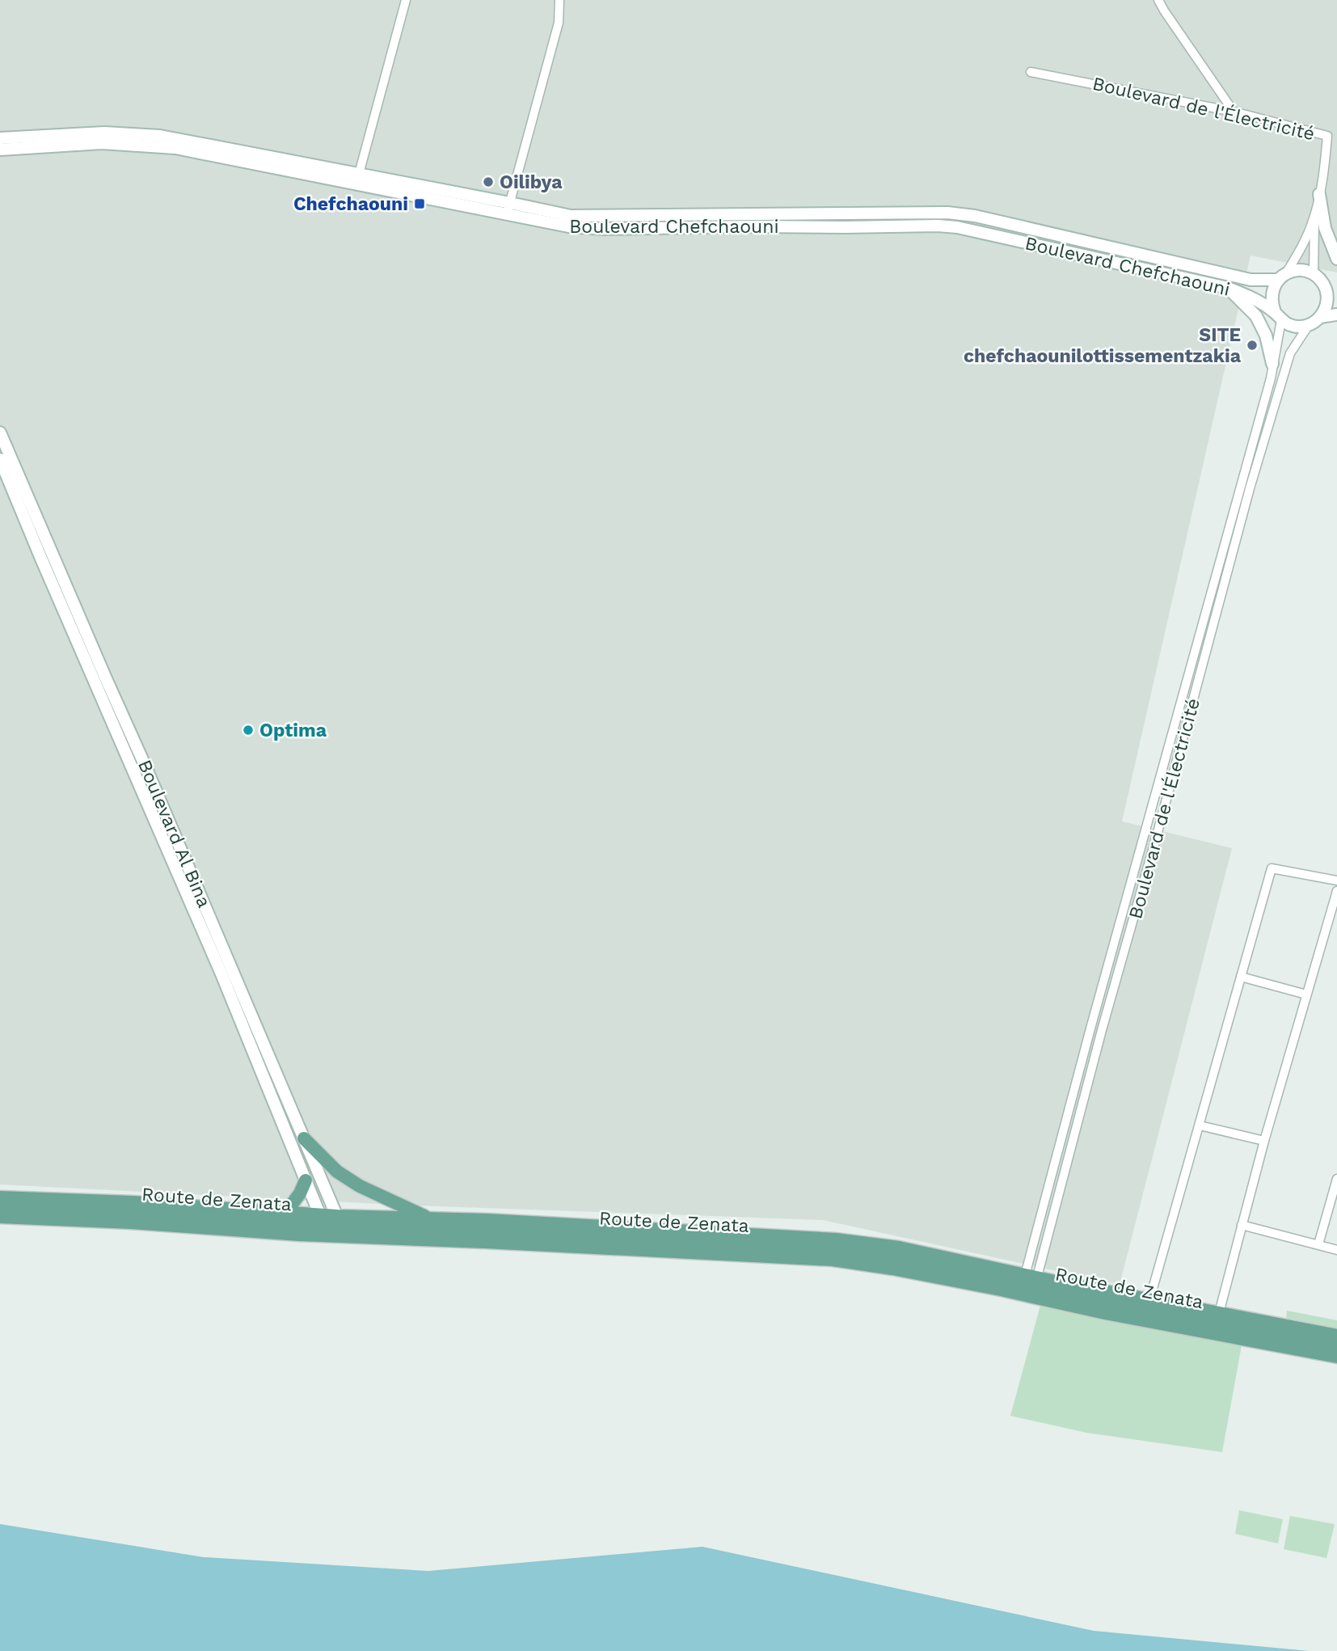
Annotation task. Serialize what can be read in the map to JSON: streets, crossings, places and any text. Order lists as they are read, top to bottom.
{
  "streets": {
    "main road": ["Route de Zenata"],
    "street": ["Boulevard de l'Électricité", "Boulevard Chefchaouni", "Boulevard Al Bina"]
  },
  "crossings": [
    ["Boulevard de l'Électricité", "Boulevard Chefchaouni"],
    ["Boulevard de l'Électricité", "Route de Zenata"],
    ["Boulevard Al Bina", "Route de Zenata"]
  ],
  "places": {
    "other": ["Oilibya", "SITE chefchaounilottissementzakia", "Optima"],
    "transit": ["Chefchaouni"]
  }
}
